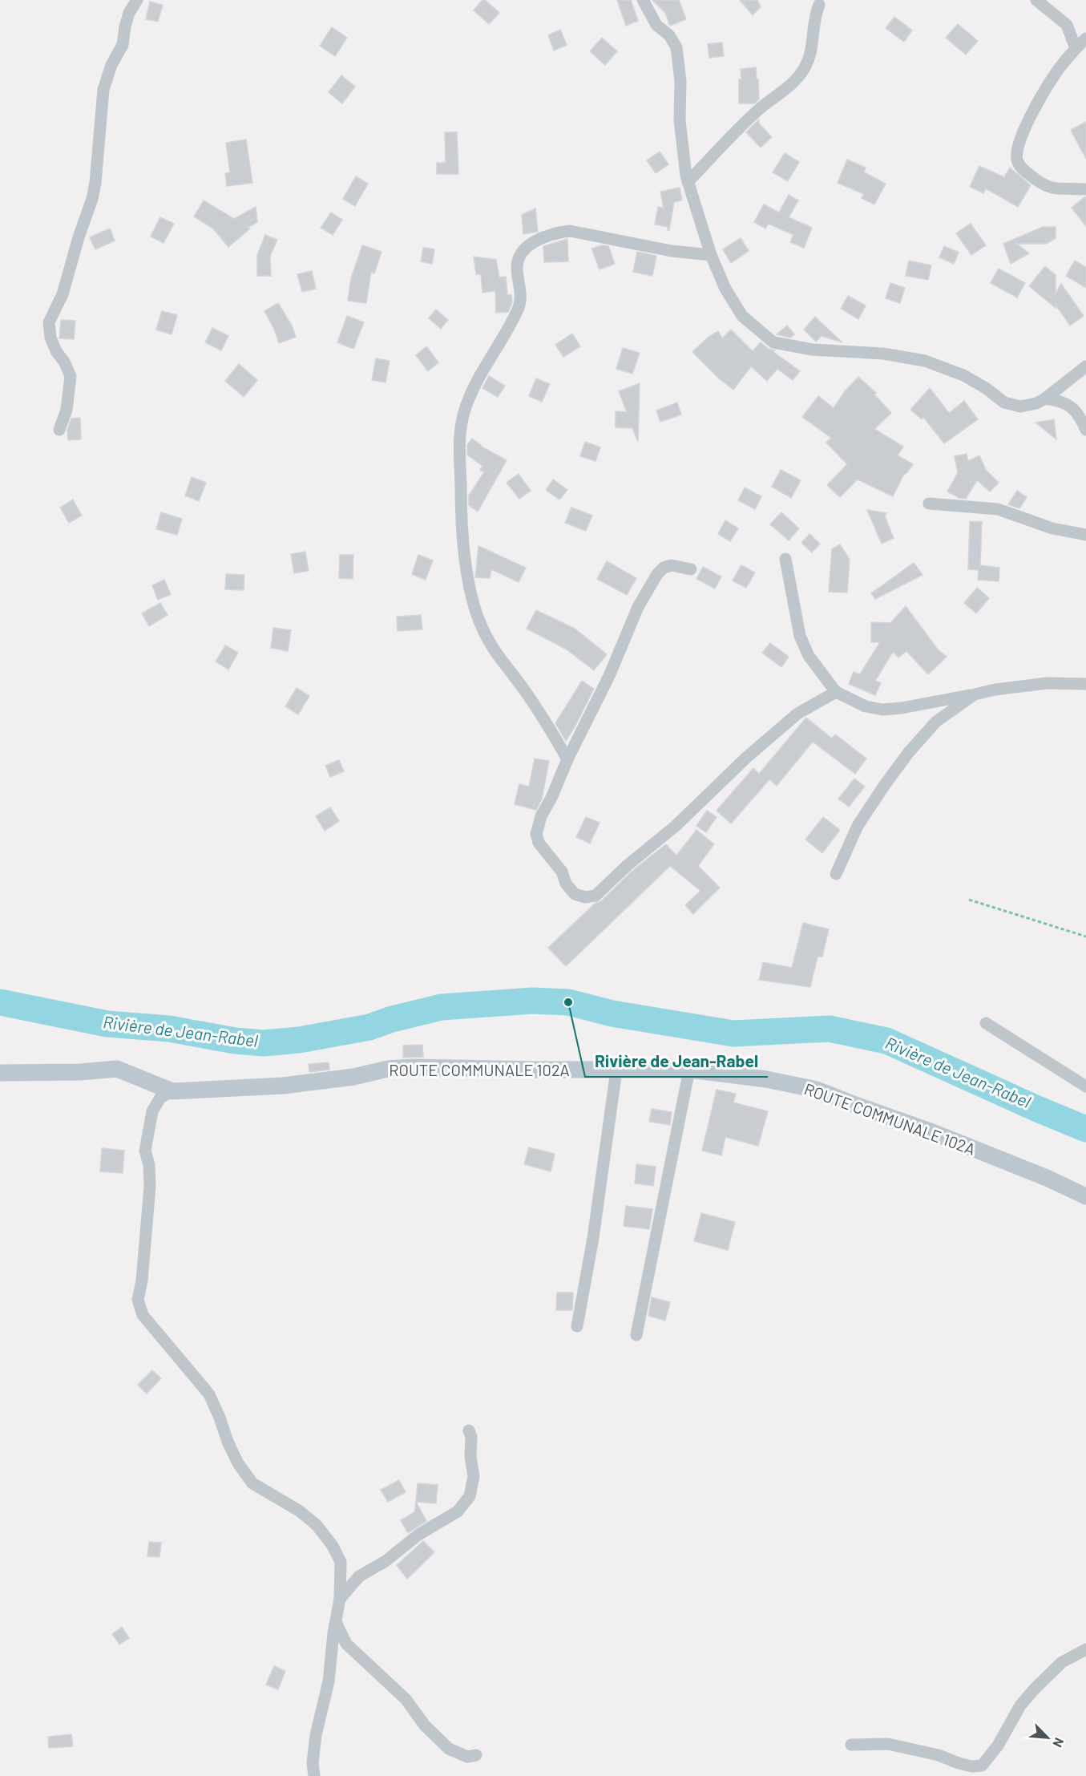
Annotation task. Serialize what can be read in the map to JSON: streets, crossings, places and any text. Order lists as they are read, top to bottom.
{
  "streets": {
    "street": ["ROUTE COMMUNALE 102A"]
  },
  "water": ["Rivière de Jean-Rabel"],
  "places": ["Rivière de Jean-Rabel"],
  "north": "bottom right"
}
